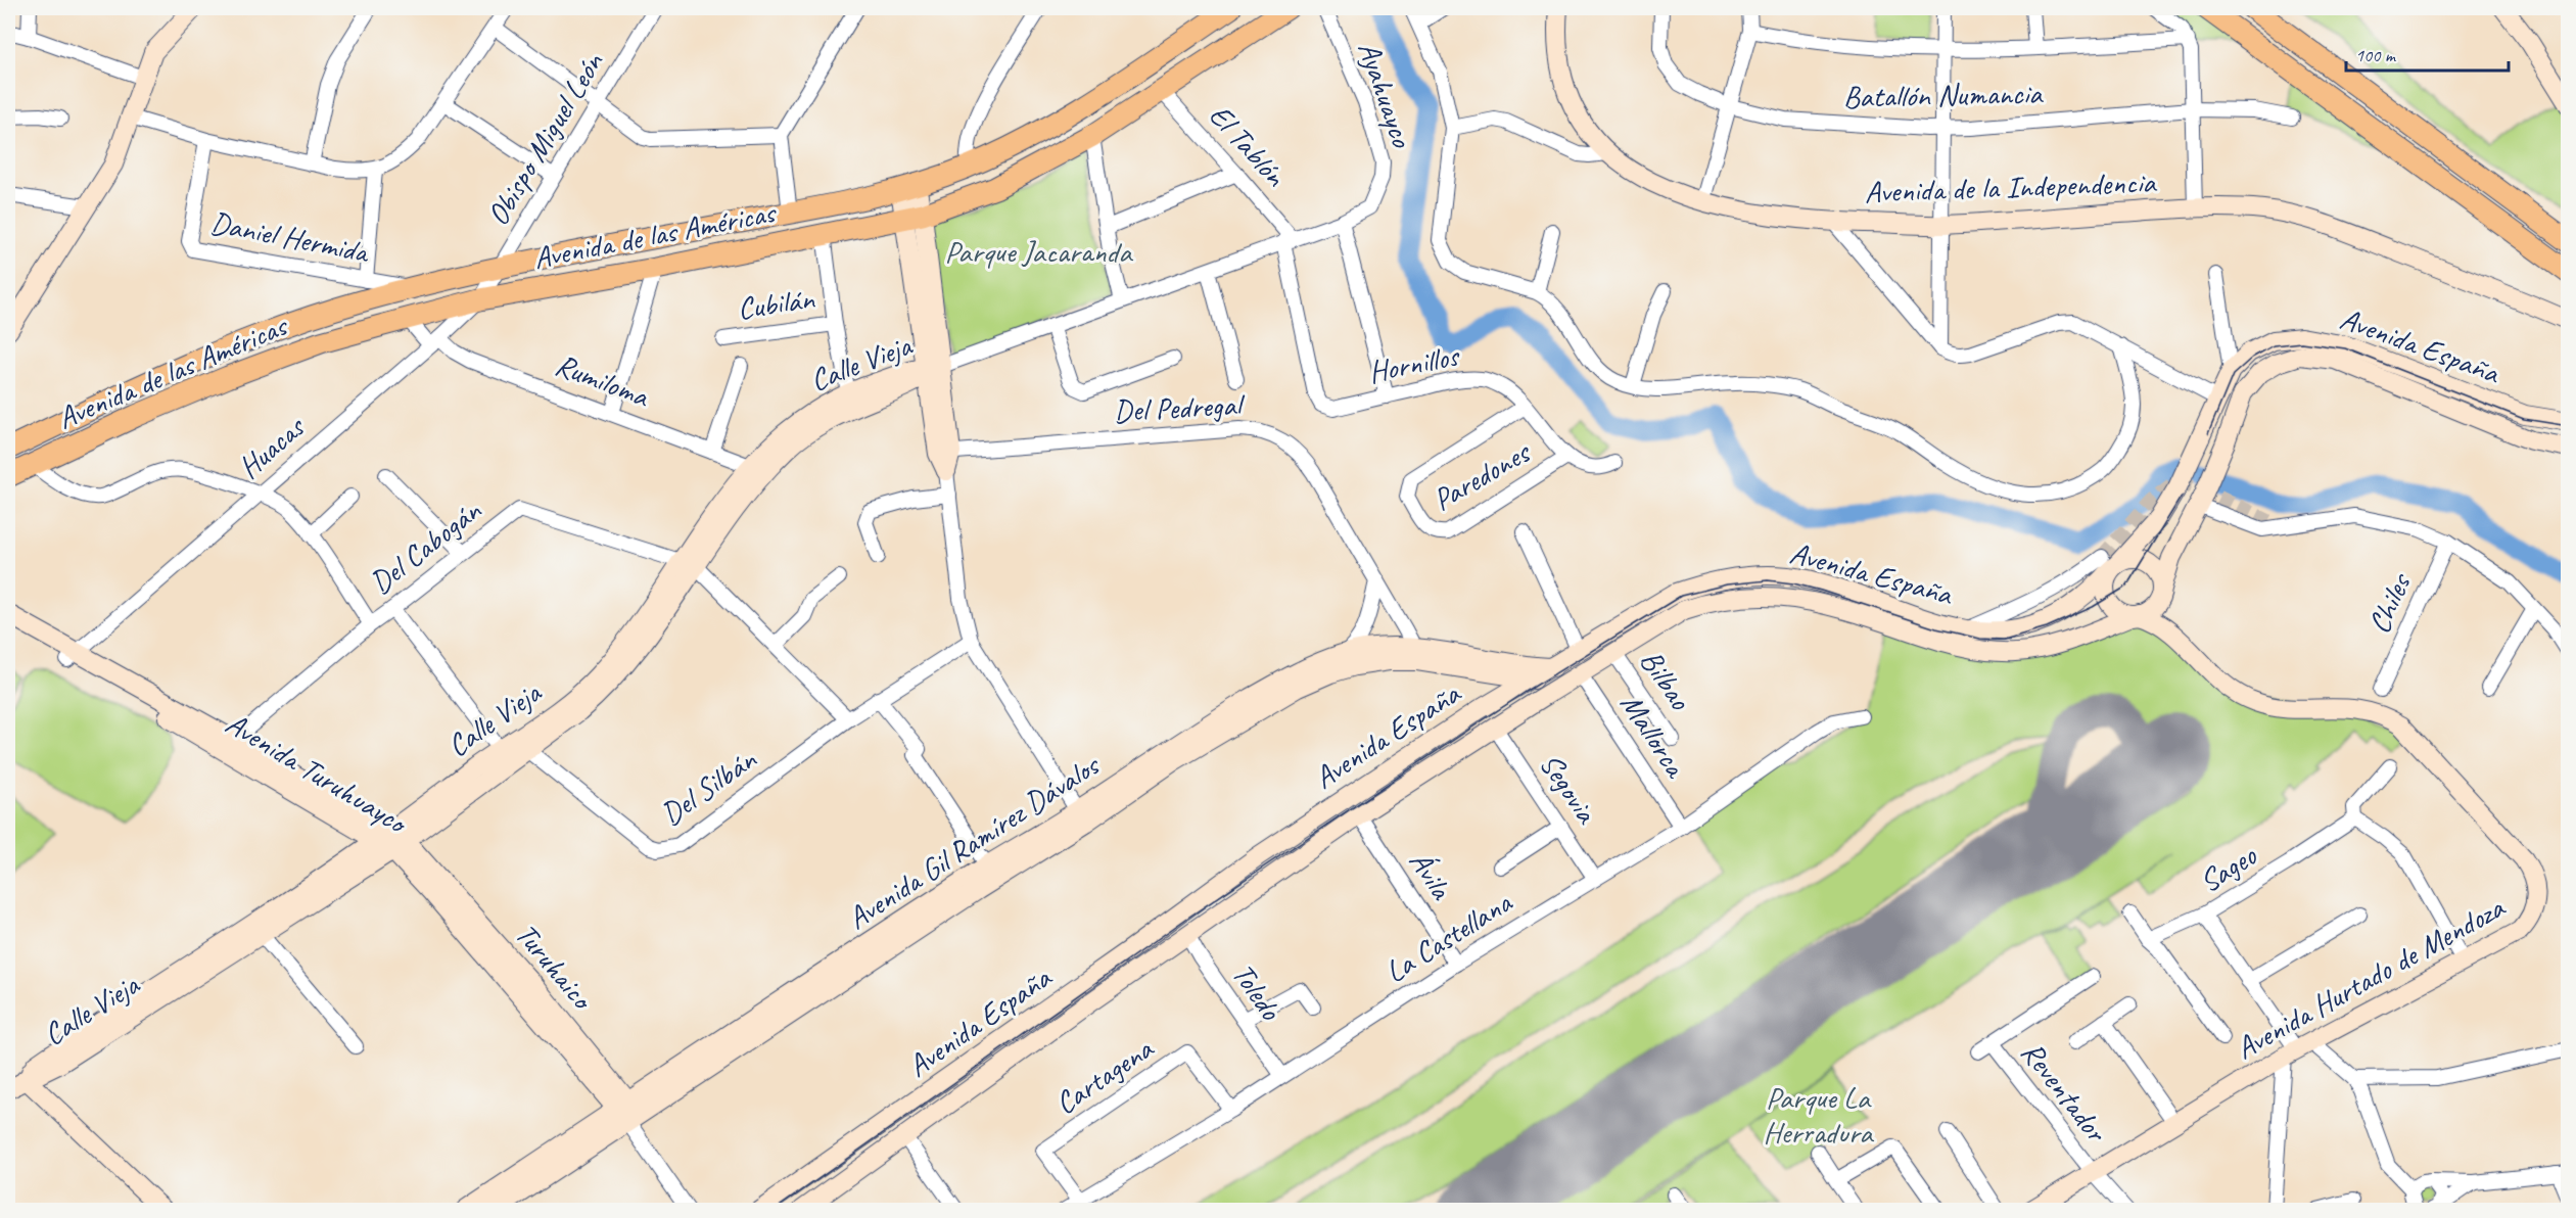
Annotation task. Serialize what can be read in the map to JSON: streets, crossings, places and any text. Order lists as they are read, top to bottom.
{
  "streets": {
    "main road": [
      "Avenida de la Independencia",
      "Avenida de las Américas",
      "Avenida España",
      "Calle Vieja",
      "Avenida Turuhuayco",
      "Avenida Gil Ramírez Dávalos",
      "Avenida Hurtado de Mendoza"
    ],
    "street": [
      "Ayahuayco",
      "Batallón Numancia",
      "Obispo Miguel León",
      "El Tablón",
      "Daniel Hermida",
      "Cubilán",
      "Hornillos",
      "Rumiloma",
      "Del Pedregal",
      "Huacas",
      "Paredones",
      "Del Cabogán",
      "Chiles",
      "Bilbao",
      "Mallorca",
      "Del Silbán",
      "Segovia",
      "Sageo",
      "Ávila",
      "La Castellana",
      "Toledo",
      "Cartagena",
      "Reventador"
    ]
  },
  "crossings": [
    ["Ayahuayco", "Calle Vieja"],
    ["Obispo Miguel León", "Avenida de las Américas"],
    ["Obispo Miguel León", "Huacas"],
    ["El Tablón", "Avenida de las Américas"],
    ["El Tablón", "Calle Vieja"],
    ["El Tablón", "Hornillos"],
    ["Avenida de las Américas", "Daniel Hermida"],
    ["Avenida de las Américas", "Rumiloma"],
    ["Avenida de las Américas", "Huacas"],
    ["Avenida España", "Bilbao"],
    ["Avenida España", "Mallorca"],
    ["Avenida España", "Segovia"],
    ["Avenida España", "Avenida Gil Ramírez Dávalos"],
    ["Avenida España", "Ávila"],
    ["Avenida España", "Avenida Hurtado de Mendoza"],
    ["Avenida España", "Toledo"],
    ["Calle Vieja", "Rumiloma"],
    ["Calle Vieja", "Del Cabogán"],
    ["Calle Vieja", "Avenida Turuhuayco"],
    ["Calle Vieja", "Del Silbán"],
    ["Hornillos", "Paredones"],
    ["Rumiloma", "Huacas"],
    ["Del Pedregal", "Avenida Gil Ramírez Dávalos"],
    ["Huacas", "Avenida Turuhuayco"],
    ["Del Cabogán", "Avenida Turuhuayco"],
    ["Mallorca", "La Castellana"],
    ["Avenida Turuhuayco", "Avenida Gil Ramírez Dávalos"],
    ["Segovia", "La Castellana"],
    ["Sageo", "Avenida Hurtado de Mendoza"],
    ["Ávila", "La Castellana"],
    ["La Castellana", "Toledo"],
    ["La Castellana", "Cartagena"],
    ["Avenida Hurtado de Mendoza", "Reventador"]
  ],
  "parks": ["Parque Jacaranda", "Parque La Herradura"],
  "scale_bar": "100 m"
}
